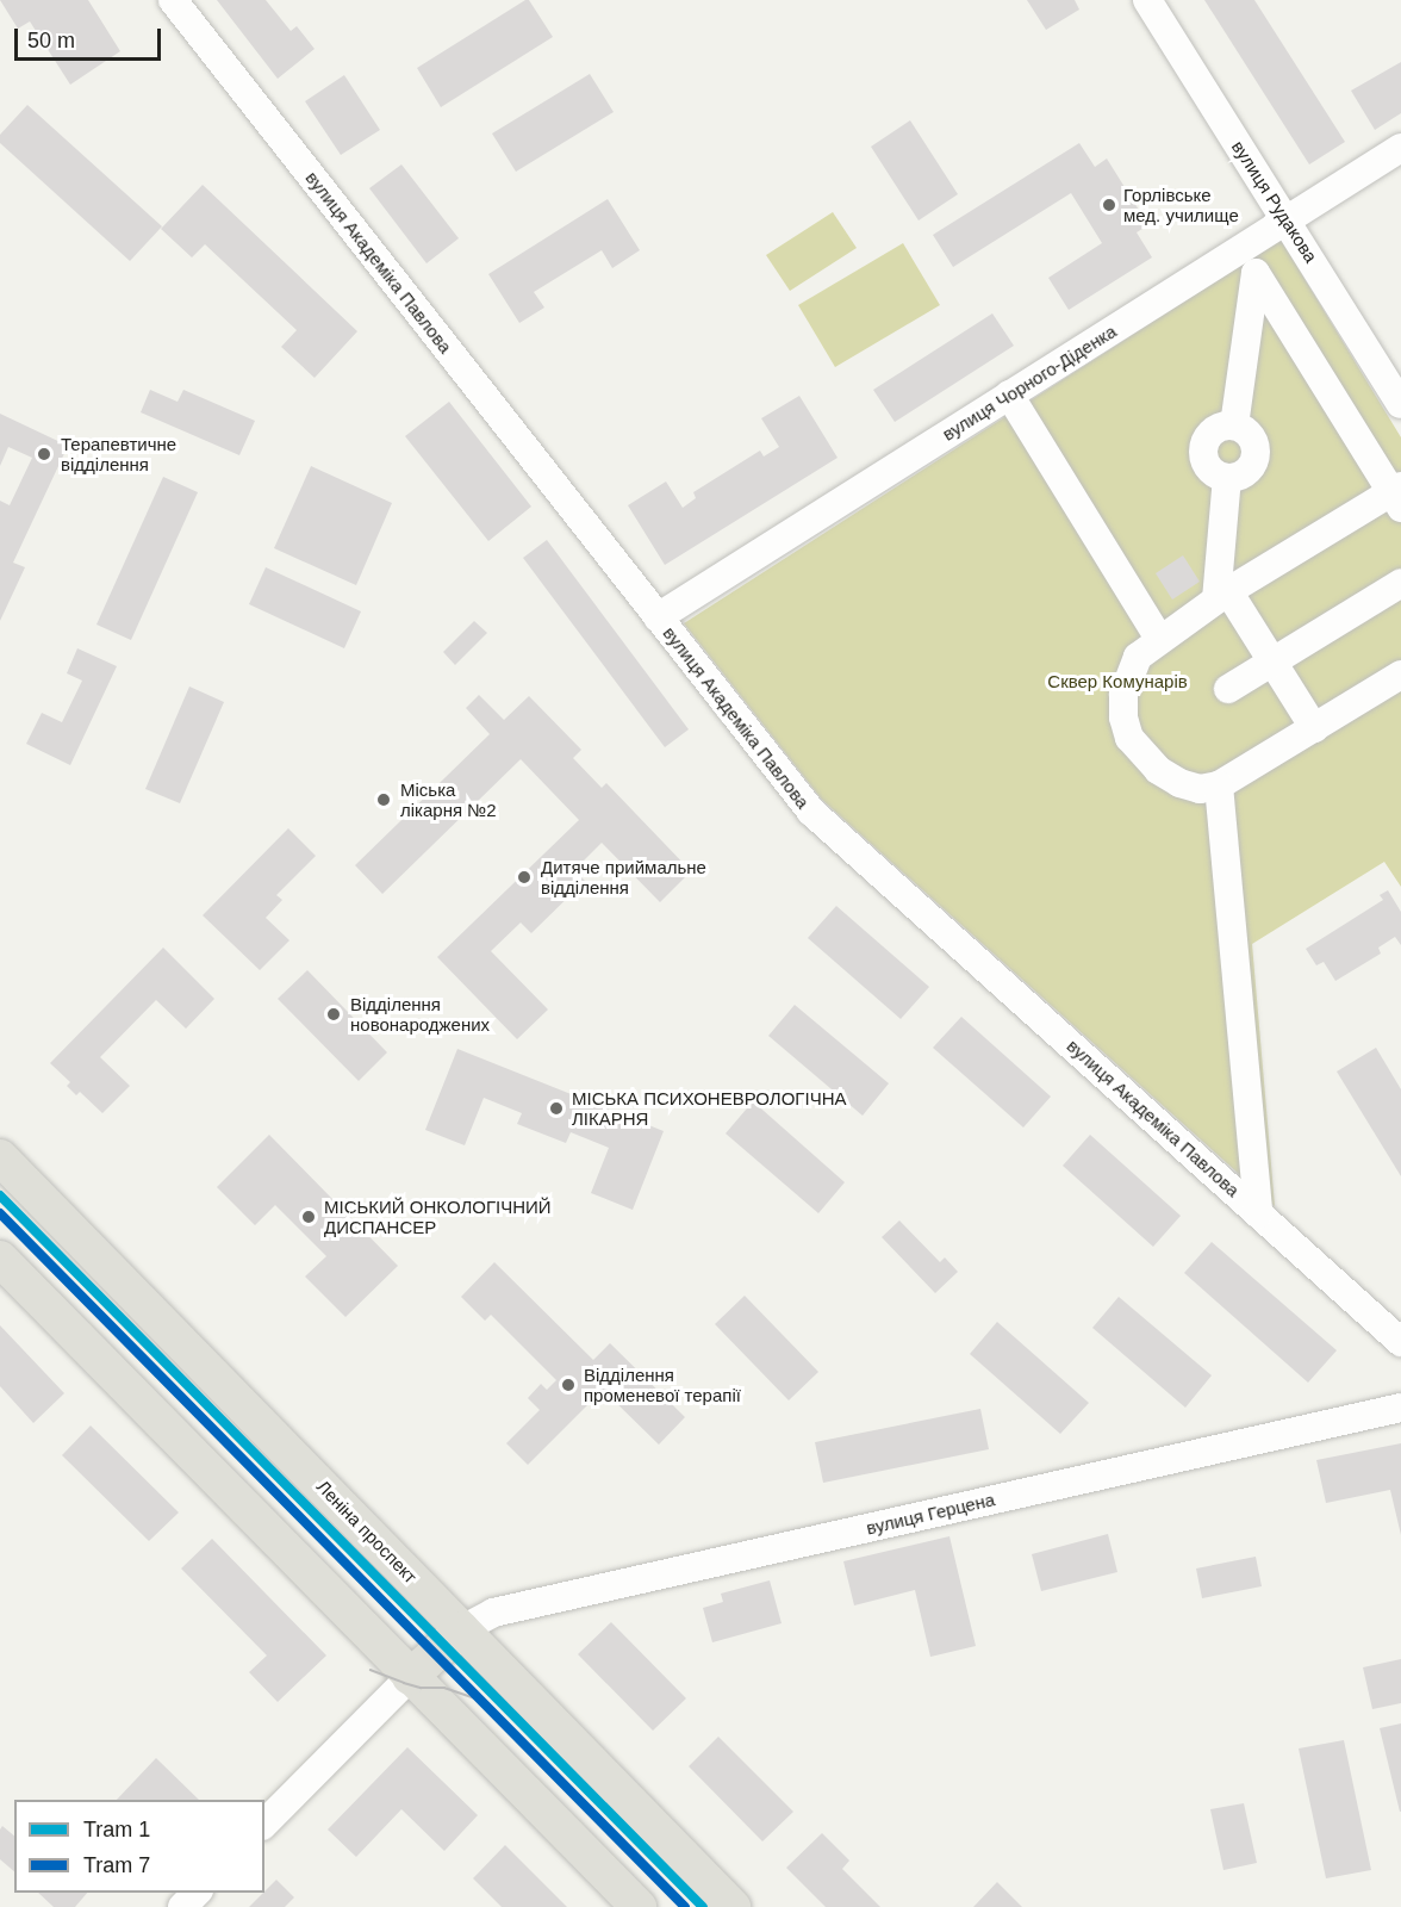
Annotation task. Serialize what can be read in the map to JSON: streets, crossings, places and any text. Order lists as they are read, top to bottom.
{
  "streets": {
    "main road": ["Леніна проспект"],
    "street": [
      "вулиця Рудакова",
      "вулиця Академіка Павлова",
      "вулиця Чорного-Діденка",
      "вулиця Герцена"
    ]
  },
  "crossings": [
    ["вулиця Рудакова", "вулиця Чорного-Діденка"],
    ["вулиця Академіка Павлова", "вулиця Чорного-Діденка"],
    ["вулиця Герцена", "Леніна проспект"]
  ],
  "parks": ["Сквер Комунарів"],
  "places": [
    "Горлівське мед. училище",
    "Терапевтичне відділення",
    "Міська лікарня №2",
    "Дитяче приймальне відділення",
    "Відділення новонароджених",
    "МІСЬКА ПСИХОНЕВРОЛОГІЧНА ЛІКАРНЯ",
    "МІСЬКИЙ ОНКОЛОГІЧНИЙ ДИСПАНСЕР",
    "Відділення променевої терапії"
  ],
  "lines": ["tram line 1", "tram line 7"],
  "legend": ["Tram 1", "Tram 7"],
  "scale_bar": "50 m"
}
